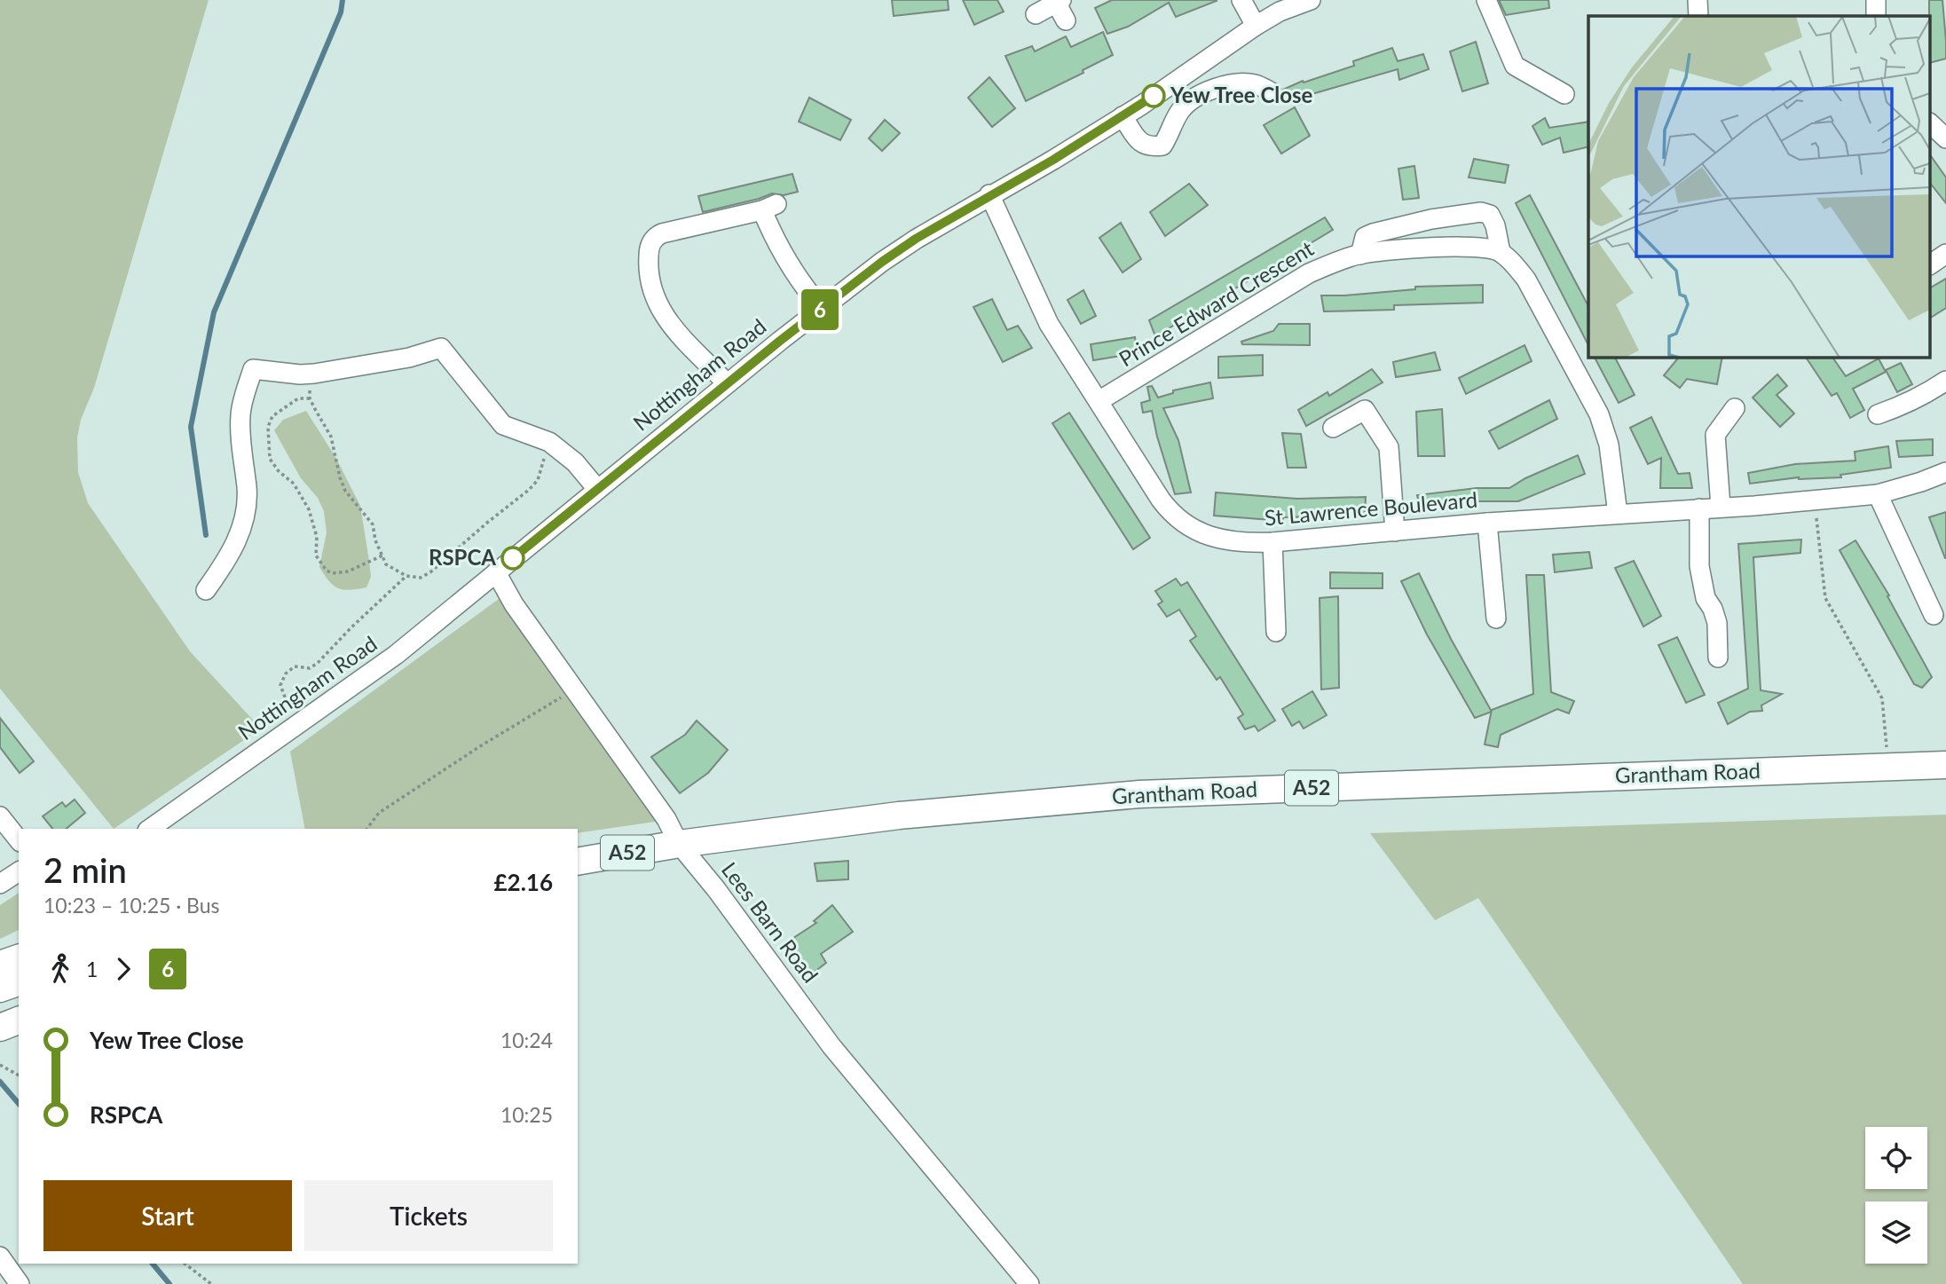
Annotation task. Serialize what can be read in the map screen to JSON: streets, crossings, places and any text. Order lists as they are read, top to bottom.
{
  "streets": {
    "highway": ["Grantham Road", "A52"],
    "street": [
      "Prince Edward Crescent",
      "Nottingham Road",
      "St Lawrence Boulevard",
      "Lees Barn Road"
    ]
  },
  "crossings": [
    ["Prince Edward Crescent", "St Lawrence Boulevard"],
    ["Nottingham Road", "St Lawrence Boulevard"],
    ["Nottingham Road", "Lees Barn Road"],
    ["Grantham Road", "Lees Barn Road"]
  ],
  "places": ["Yew Tree Close", "RSPCA"],
  "lines": ["bus line 6"],
  "page": {
    "on_map": "6",
    "heading": ["2 min", "10:23 – 10:25 · Bus", "£2.16"],
    "legs": ["1", "6"],
    "list": [
      {
        "name": "Yew Tree Close",
        "value": "10:24"
      },
      {
        "name": "RSPCA",
        "value": "10:25"
      }
    ],
    "buttons": ["Start", "Tickets"]
  }
}
